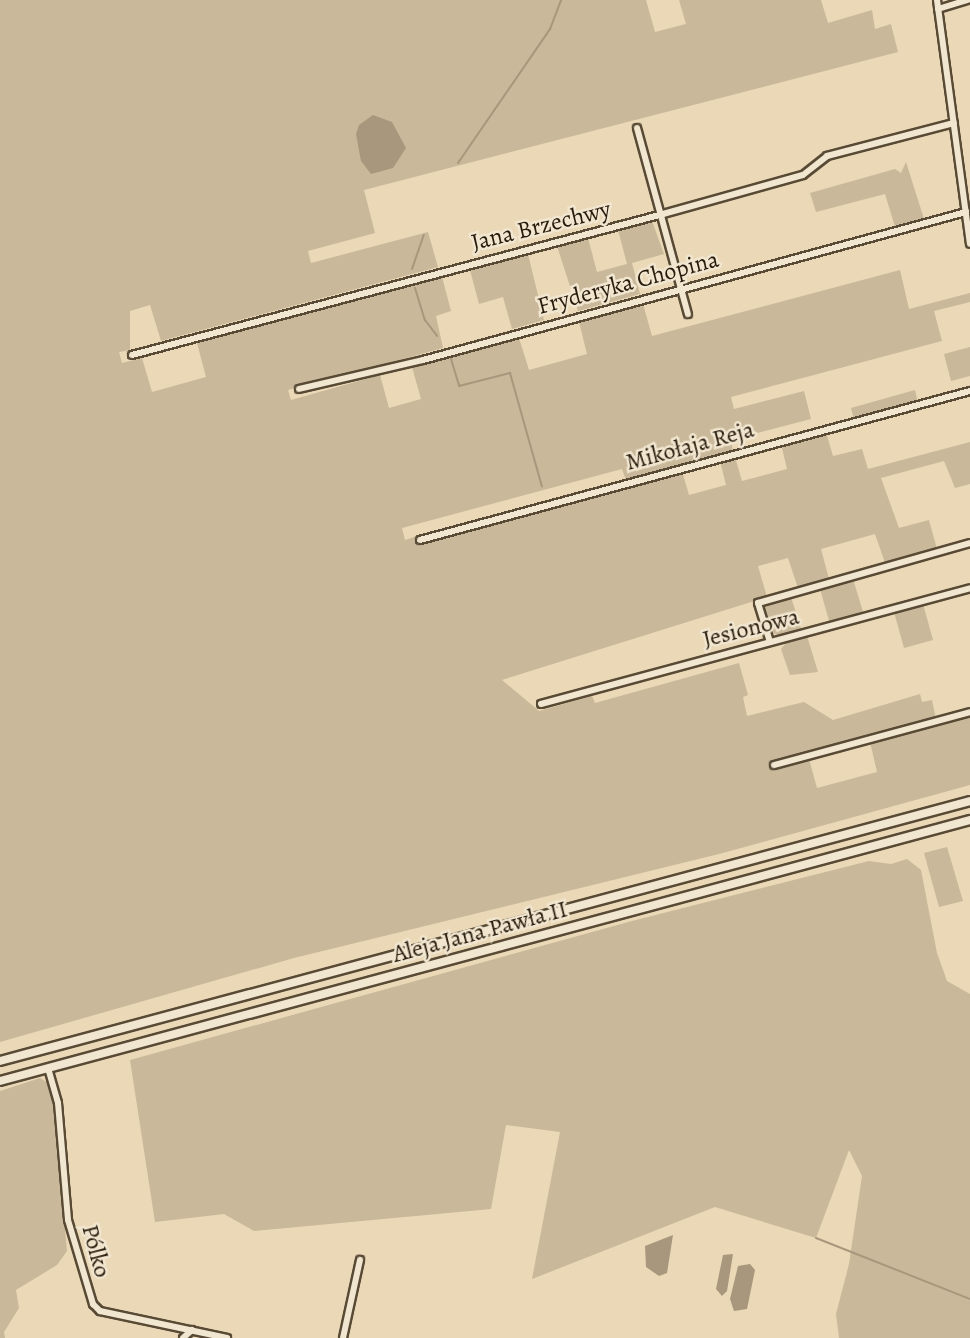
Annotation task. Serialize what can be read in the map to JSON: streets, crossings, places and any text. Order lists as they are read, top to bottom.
{
  "streets": {
    "main road": ["Aleja Jana Pawła II"],
    "street": [
      "Jana Brzechwy",
      "Fryderyka Chopina",
      "Mikołaja Reja",
      "Jesionowa",
      "Pólko"
    ]
  },
  "crossings": [
    ["Aleja Jana Pawła II", "Pólko"]
  ]
}
